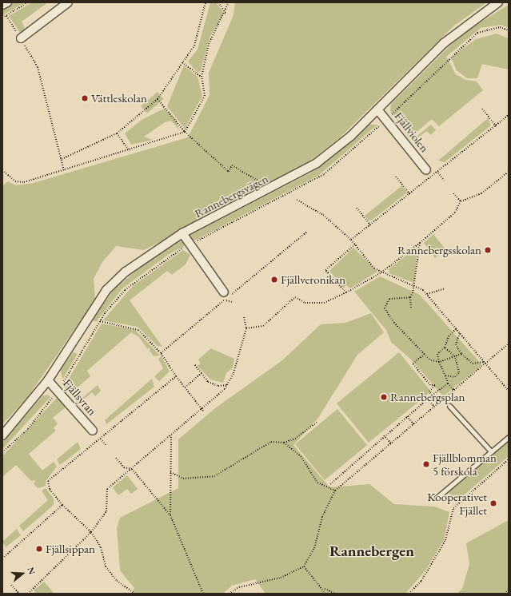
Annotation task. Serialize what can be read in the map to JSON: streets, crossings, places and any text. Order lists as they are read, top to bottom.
{
  "streets": {
    "street": ["Fjällviolen", "Rannebergsvägen", "Fjällsyran"]
  },
  "crossings": [
    ["Fjällviolen", "Rannebergsvägen"],
    ["Rannebergsvägen", "Fjällsyran"]
  ],
  "districts": ["Rannebergen"],
  "places": [
    "Vättleskolan",
    "Rannebergsskolan",
    "Fjällveronikan",
    "Rannebergsplan",
    "Fjällblomman 5 förskola",
    "Kooperativet Fjället",
    "Fjällsippan"
  ],
  "north": "right"
}
